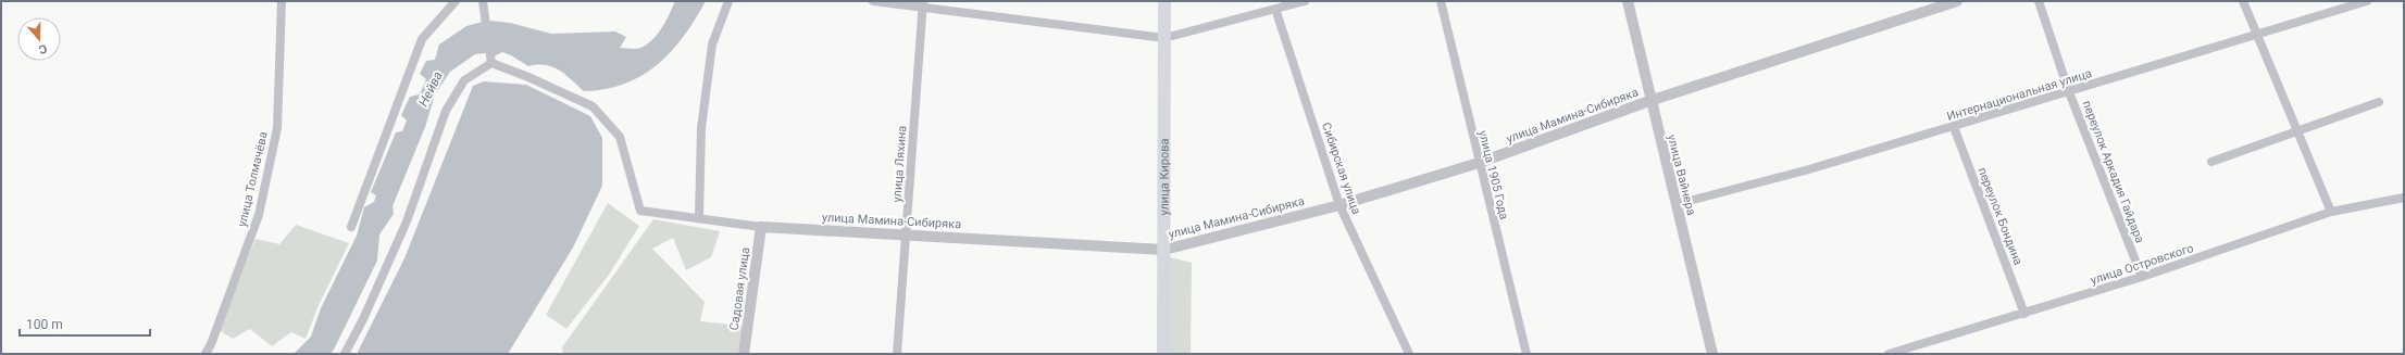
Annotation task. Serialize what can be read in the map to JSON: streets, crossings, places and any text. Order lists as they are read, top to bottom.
{
  "streets": {
    "main road": ["улица Кирова"],
    "street": [
      "Интернациональная улица",
      "улица Мамина-Сибиряка",
      "улица Ляхина",
      "Сибирская улица",
      "переулок Аркадия Гайдара",
      "улица 1905 Года",
      "улица Вайнера",
      "улица Толмачёва",
      "переулок Бондина",
      "улица Островского",
      "Садовая улица"
    ]
  },
  "crossings": [
    ["Интернациональная улица", "переулок Аркадия Гайдара"],
    ["Интернациональная улица", "улица Вайнера"],
    ["Интернациональная улица", "переулок Бондина"],
    ["улица Мамина-Сибиряка", "улица Ляхина"],
    ["улица Мамина-Сибиряка", "Сибирская улица"],
    ["улица Мамина-Сибиряка", "улица 1905 Года"],
    ["улица Мамина-Сибиряка", "улица Вайнера"],
    ["улица Мамина-Сибиряка", "улица Кирова"],
    ["улица Мамина-Сибиряка", "Садовая улица"],
    ["переулок Аркадия Гайдара", "улица Островского"],
    ["переулок Бондина", "улица Островского"]
  ],
  "water": ["Нейва"],
  "scale_bar": "100 m",
  "north": "bottom"
}
